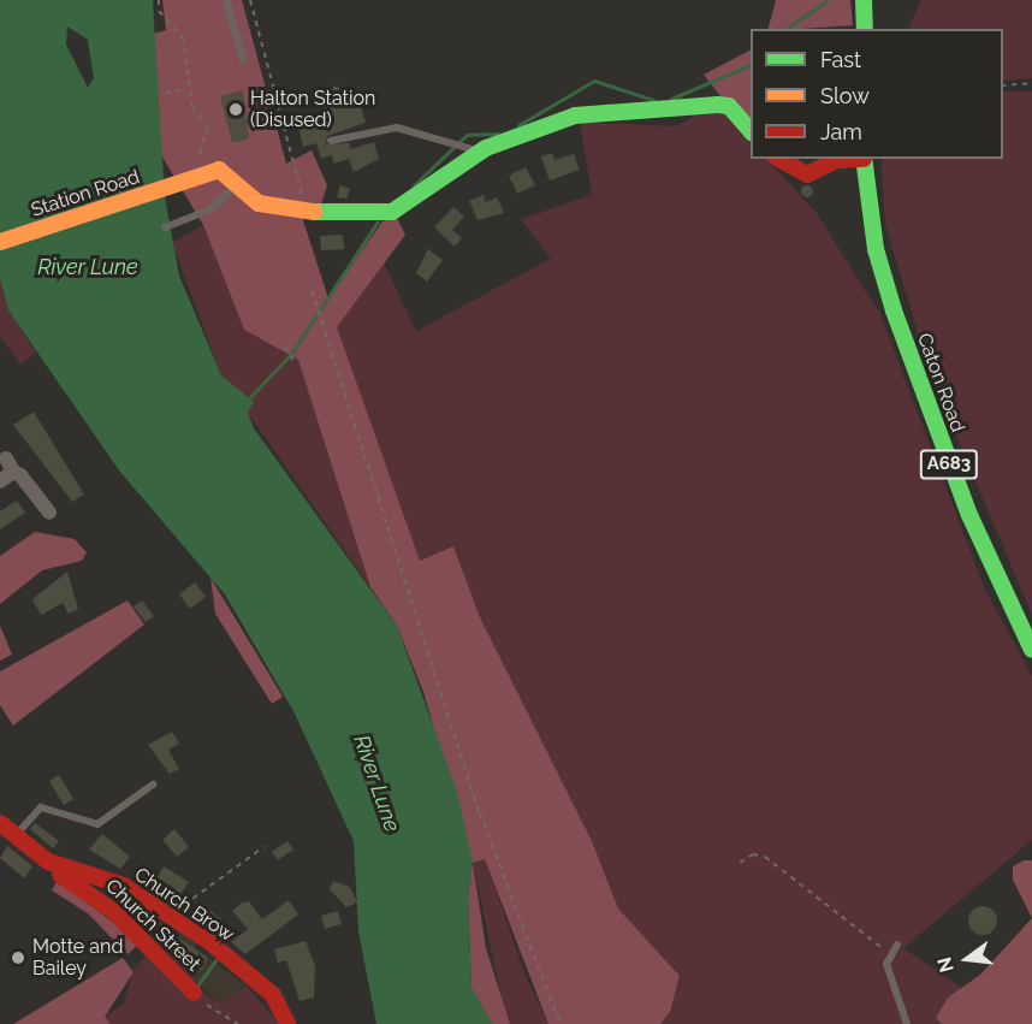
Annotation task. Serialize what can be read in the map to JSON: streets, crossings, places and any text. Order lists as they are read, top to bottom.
{
  "streets": {
    "main road": [
      "Station Road",
      "Caton Road",
      "A683",
      "Church Brow",
      "Church Street"
    ]
  },
  "crossings": [
    ["Church Brow", "Church Street"]
  ],
  "water": ["River Lune"],
  "places": ["Halton Station (Disused)", "Motte and Bailey"],
  "legend": ["Fast", "Slow", "Jam"],
  "north": "left"
}
